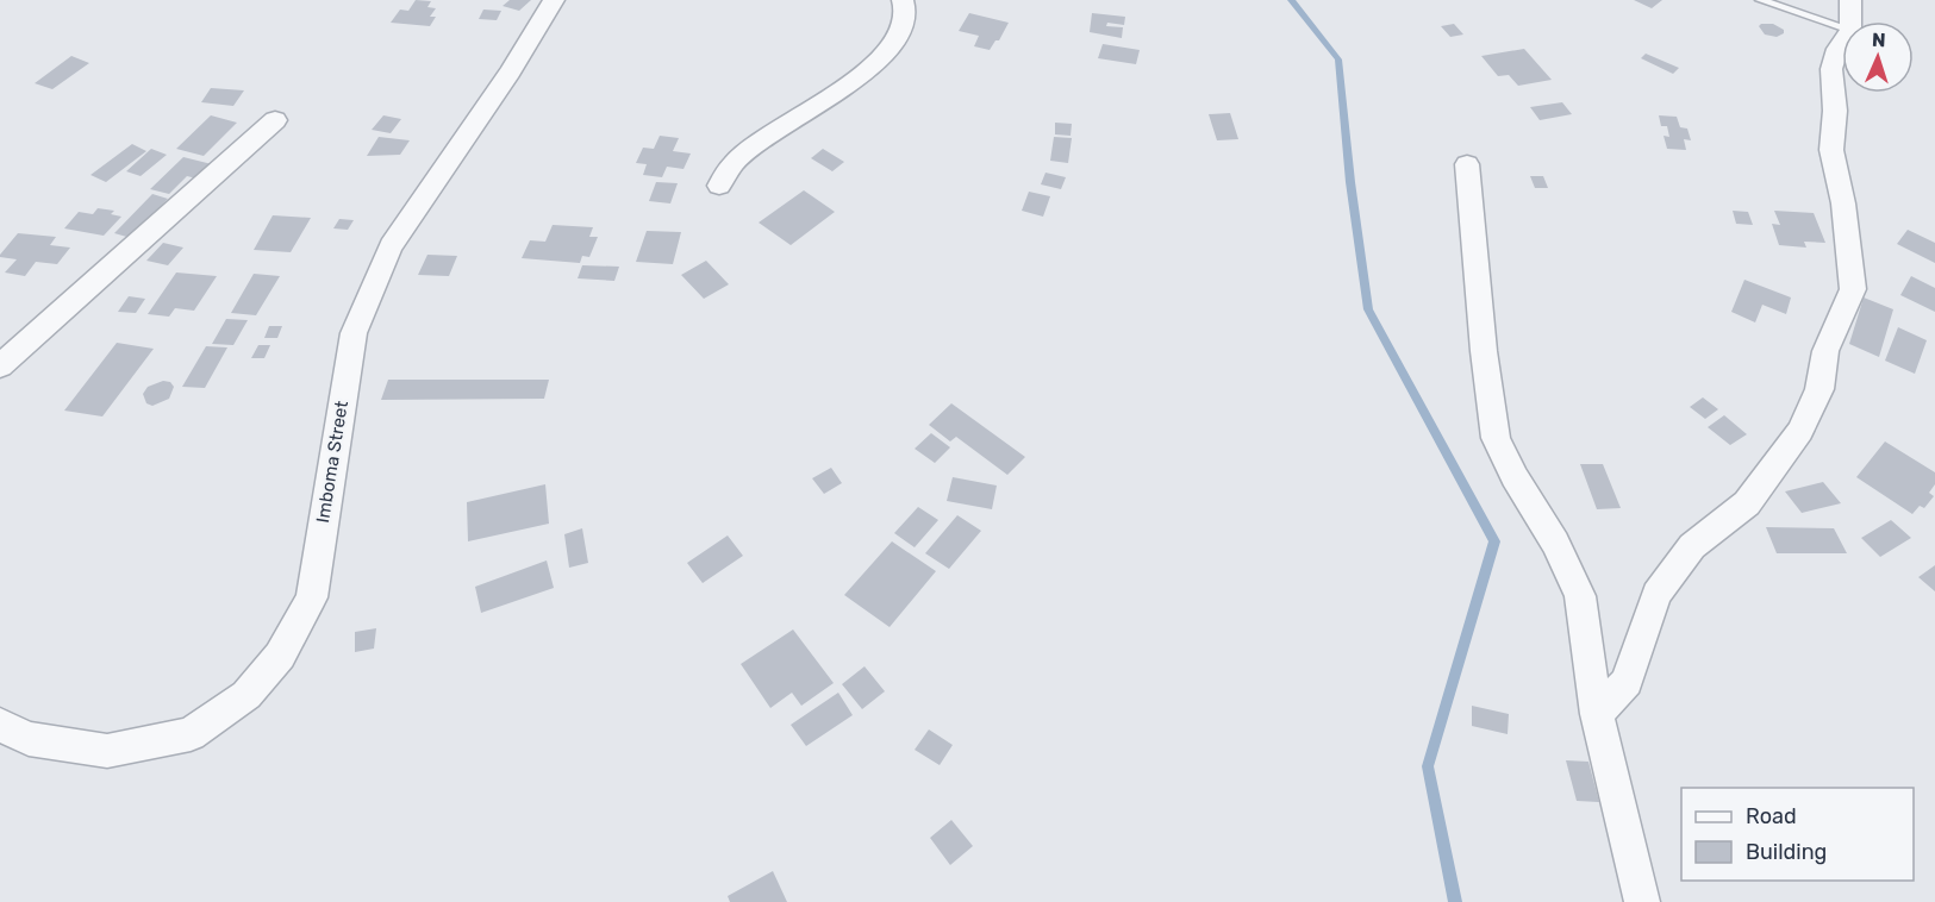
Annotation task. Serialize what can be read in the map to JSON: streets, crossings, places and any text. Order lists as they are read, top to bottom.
{
  "streets": {
    "street": ["Imboma Street"]
  },
  "legend": ["Road", "Building"],
  "north": "top"
}
